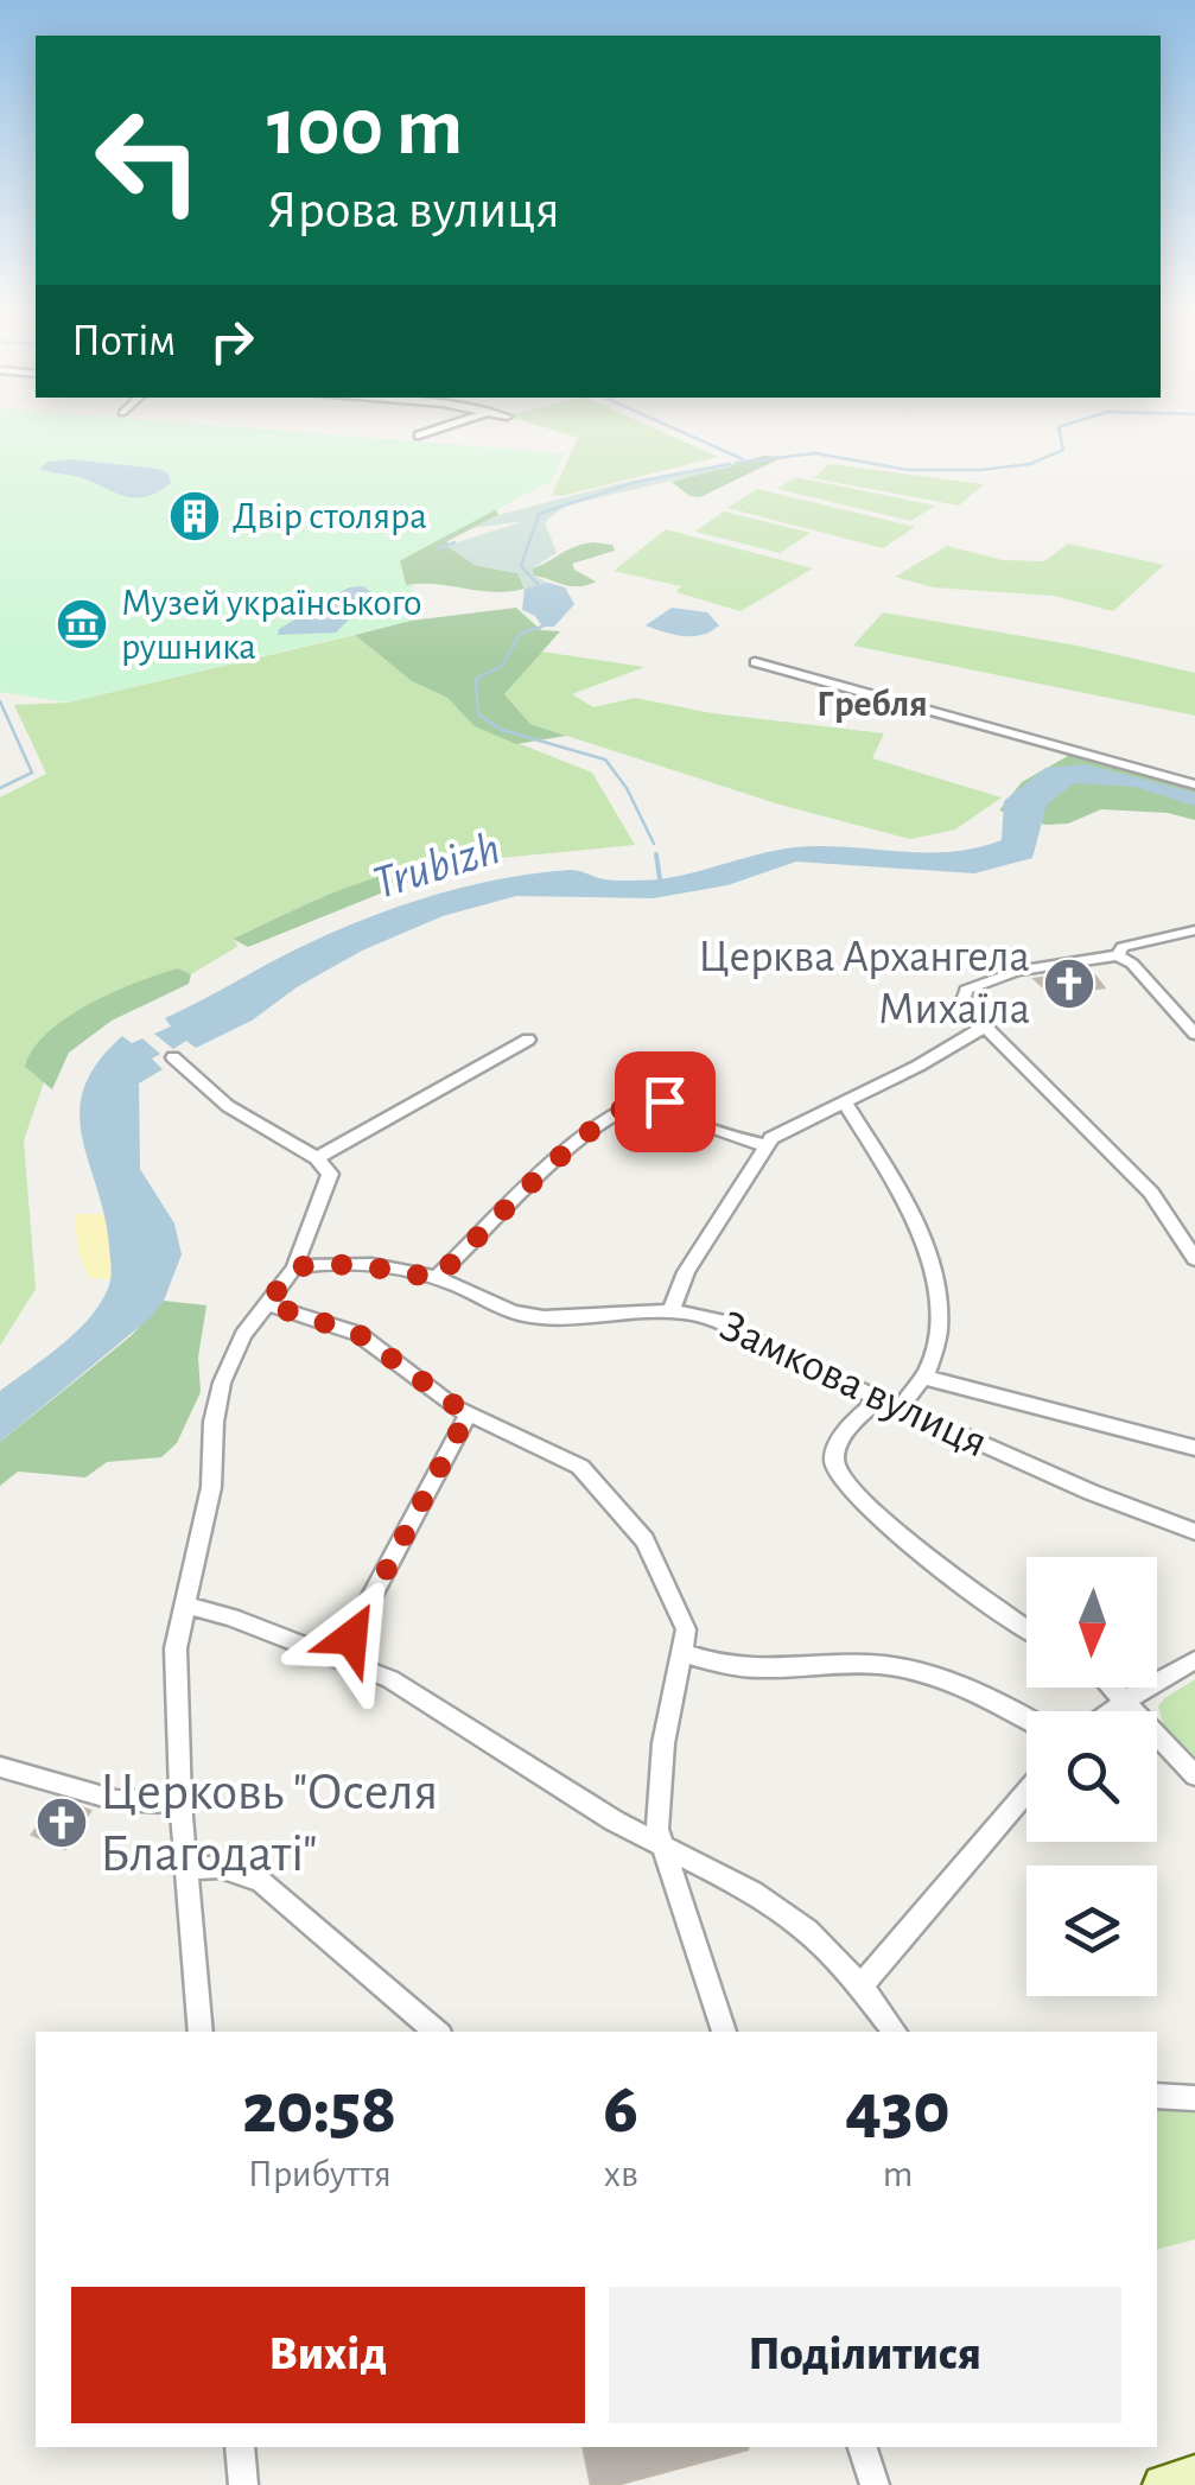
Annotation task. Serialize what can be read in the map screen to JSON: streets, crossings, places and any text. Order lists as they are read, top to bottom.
{
  "streets": {
    "street": ["Замкова вулиця"]
  },
  "districts": ["Гребля"],
  "water": ["Trubizh"],
  "places": {
    "building": ["Двір столяра"],
    "museum": ["Музей українського рушника"],
    "church": ["Церква Архангела Михаїла", "Церковь \"Оселя Благодаті\""]
  },
  "north": "bottom",
  "page": {
    "turn": ["100 m", "Ярова вулиця"],
    "then": "Потім",
    "eta": [
      "20:58",
      "Прибуття",
      "6",
      "хв",
      "430",
      "m"
    ],
    "buttons": ["Вихід", "Поділитися"]
  }
}
